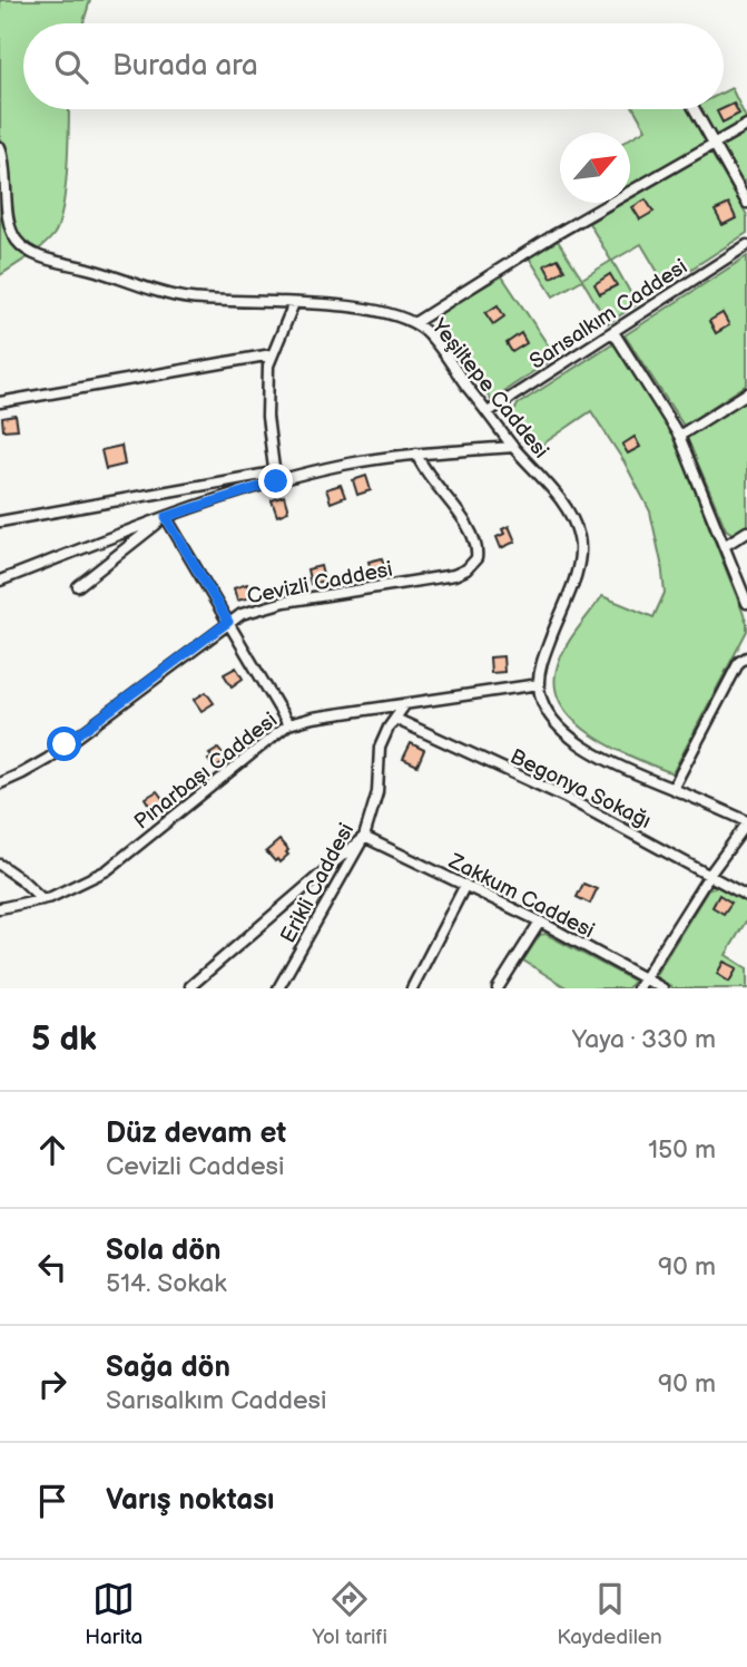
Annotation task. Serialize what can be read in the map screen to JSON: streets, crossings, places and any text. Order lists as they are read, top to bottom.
{
  "streets": {
    "street": [
      "Sarısalkım Caddesi",
      "Yeşiltepe Caddesi",
      "Cevizli Caddesi",
      "Pınarbaşı Caddesi",
      "Begonya Sokağı",
      "Erikli Caddesi",
      "Zakkum Caddesi"
    ]
  },
  "crossings": [
    ["Sarısalkım Caddesi", "Yeşiltepe Caddesi"],
    ["Yeşiltepe Caddesi", "Pınarbaşı Caddesi"],
    ["Pınarbaşı Caddesi", "Erikli Caddesi"],
    ["Begonya Sokağı", "Erikli Caddesi"],
    ["Erikli Caddesi", "Zakkum Caddesi"]
  ],
  "north": "top right",
  "page": {
    "search": "Burada ara",
    "heading": ["5 dk", "Yaya · 330 m"],
    "list": [
      ["Düz devam et", "Cevizli Caddesi", "150 m"],
      ["Sola dön", "514. Sokak", "90 m"],
      ["Sağa dön", "Sarısalkım Caddesi", "90 m"],
      "Varış noktası"
    ],
    "nav": ["Harita", "Yol tarifi", "Kaydedilen"]
  }
}
